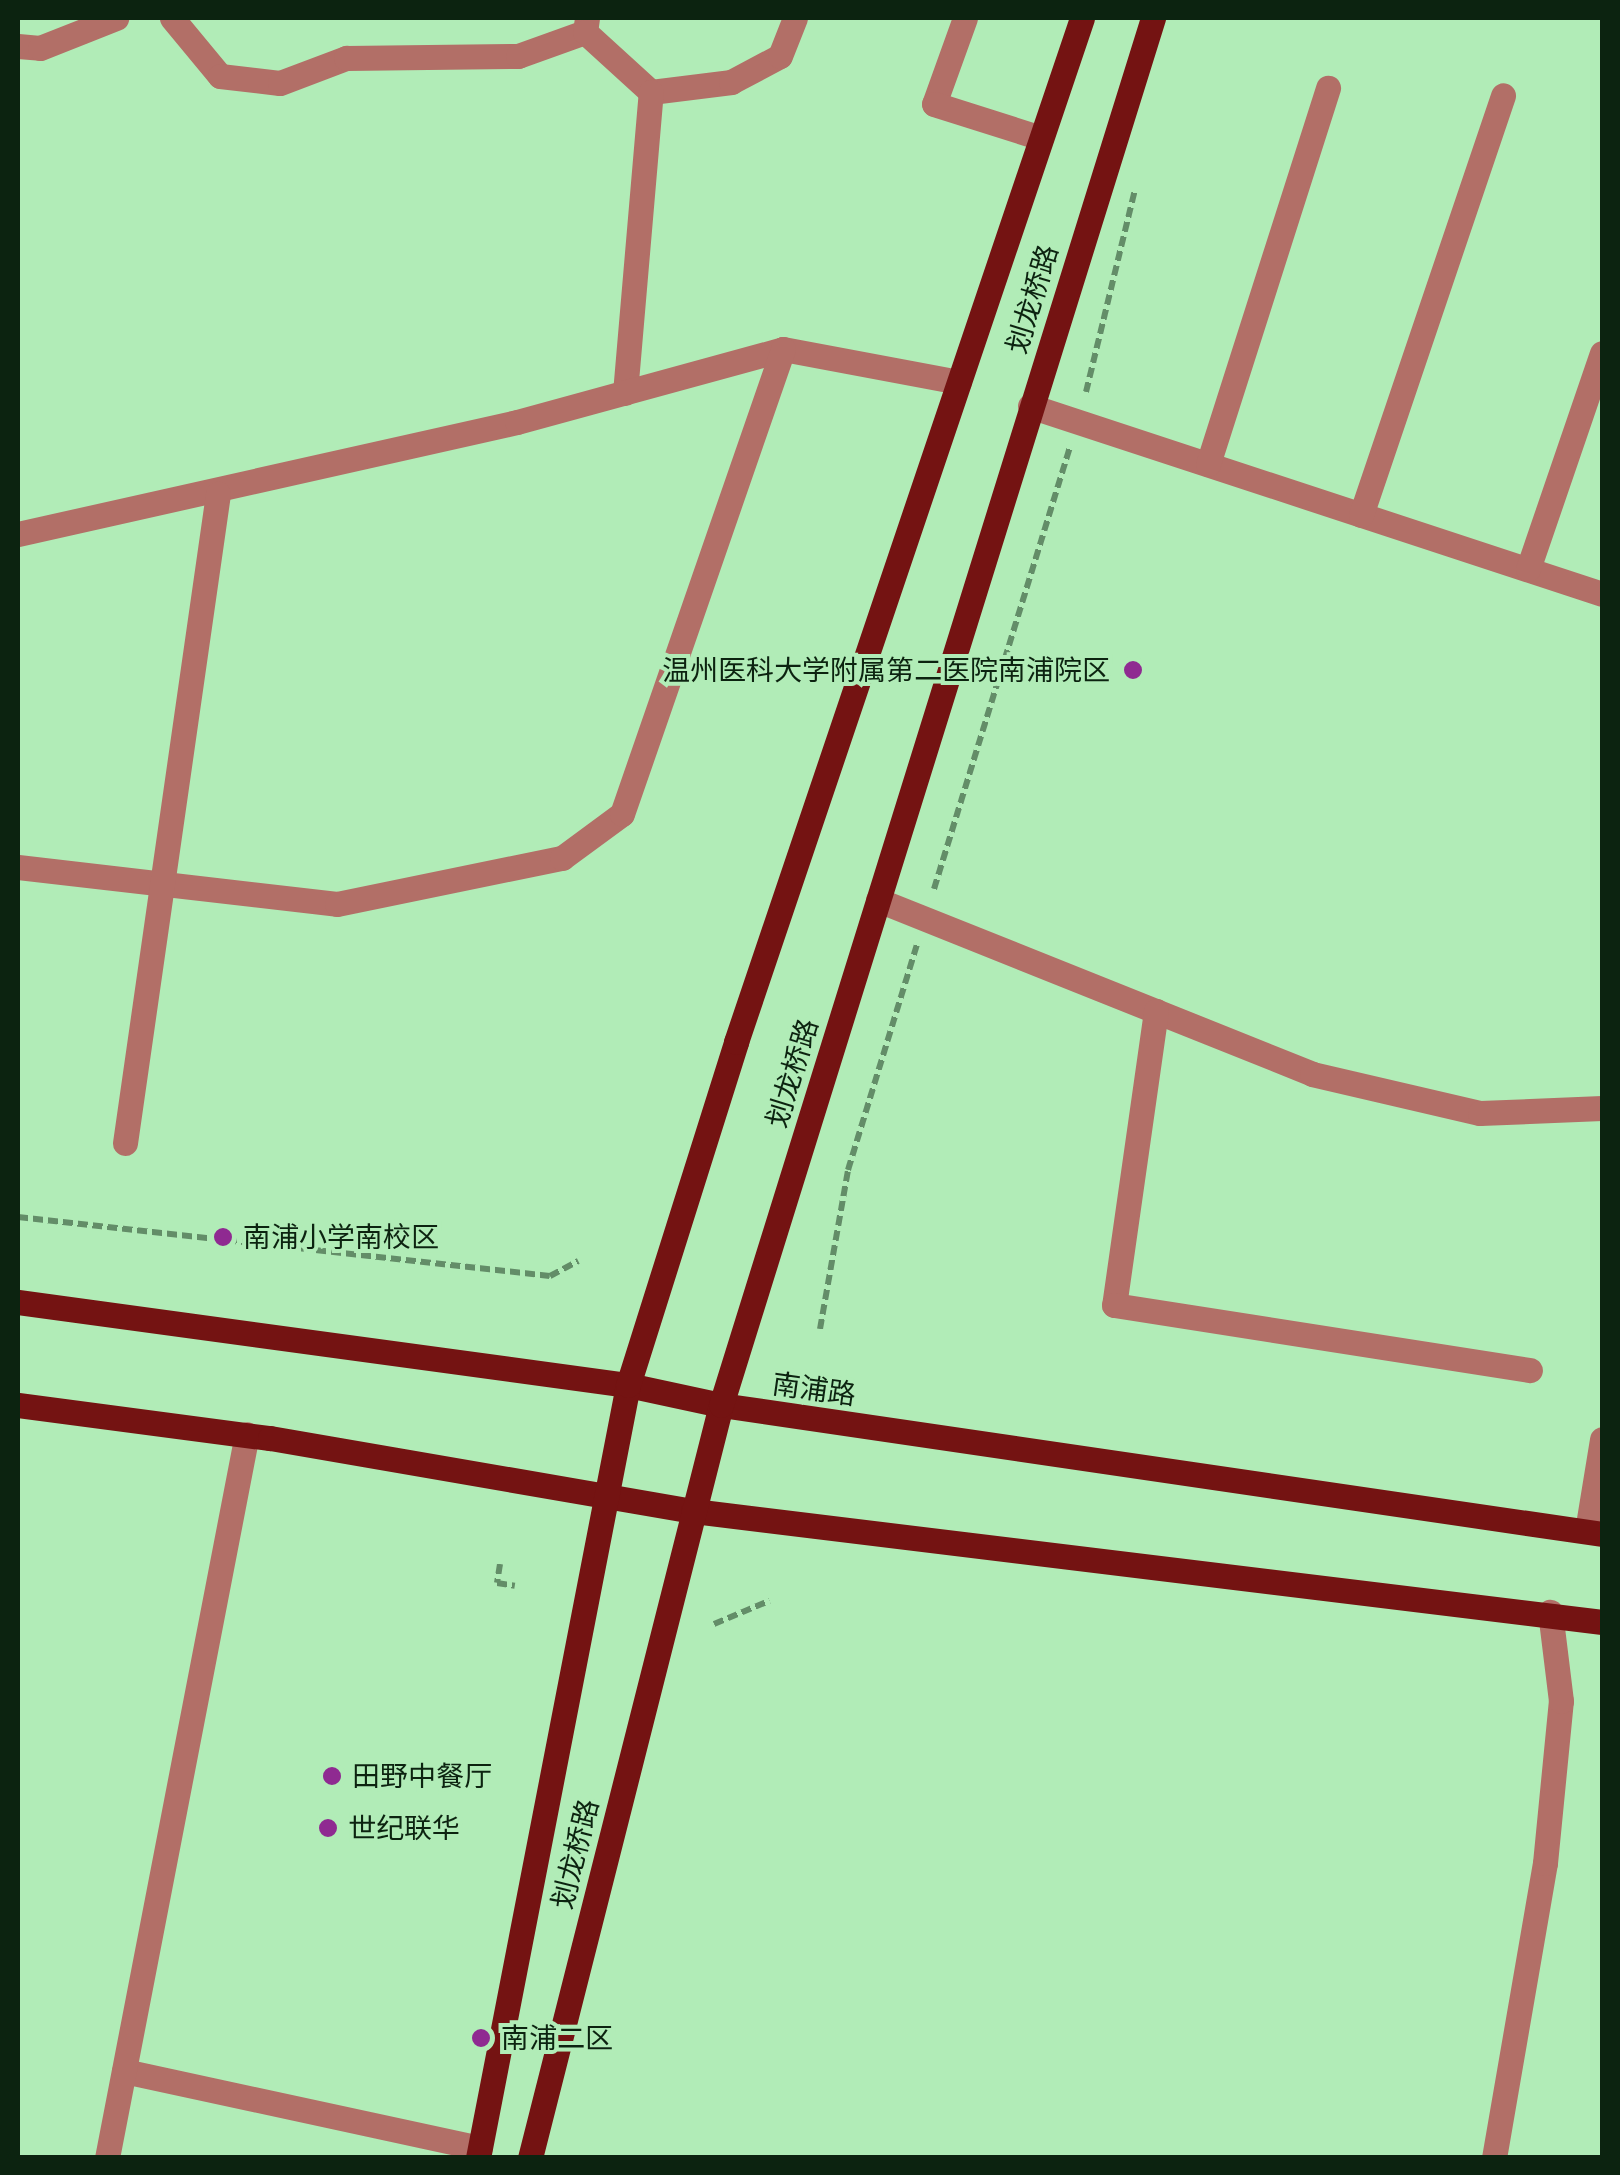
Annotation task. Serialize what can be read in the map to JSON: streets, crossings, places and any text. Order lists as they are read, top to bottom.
{
  "streets": {
    "main road": ["划龙桥路", "南浦路"]
  },
  "crossings": [
    ["划龙桥路", "南浦路"]
  ],
  "places": [
    "温州医科大学附属第二医院南浦院区",
    "南浦小学南校区",
    "田野中餐厅",
    "世纪联华",
    "南浦二区"
  ]
}
